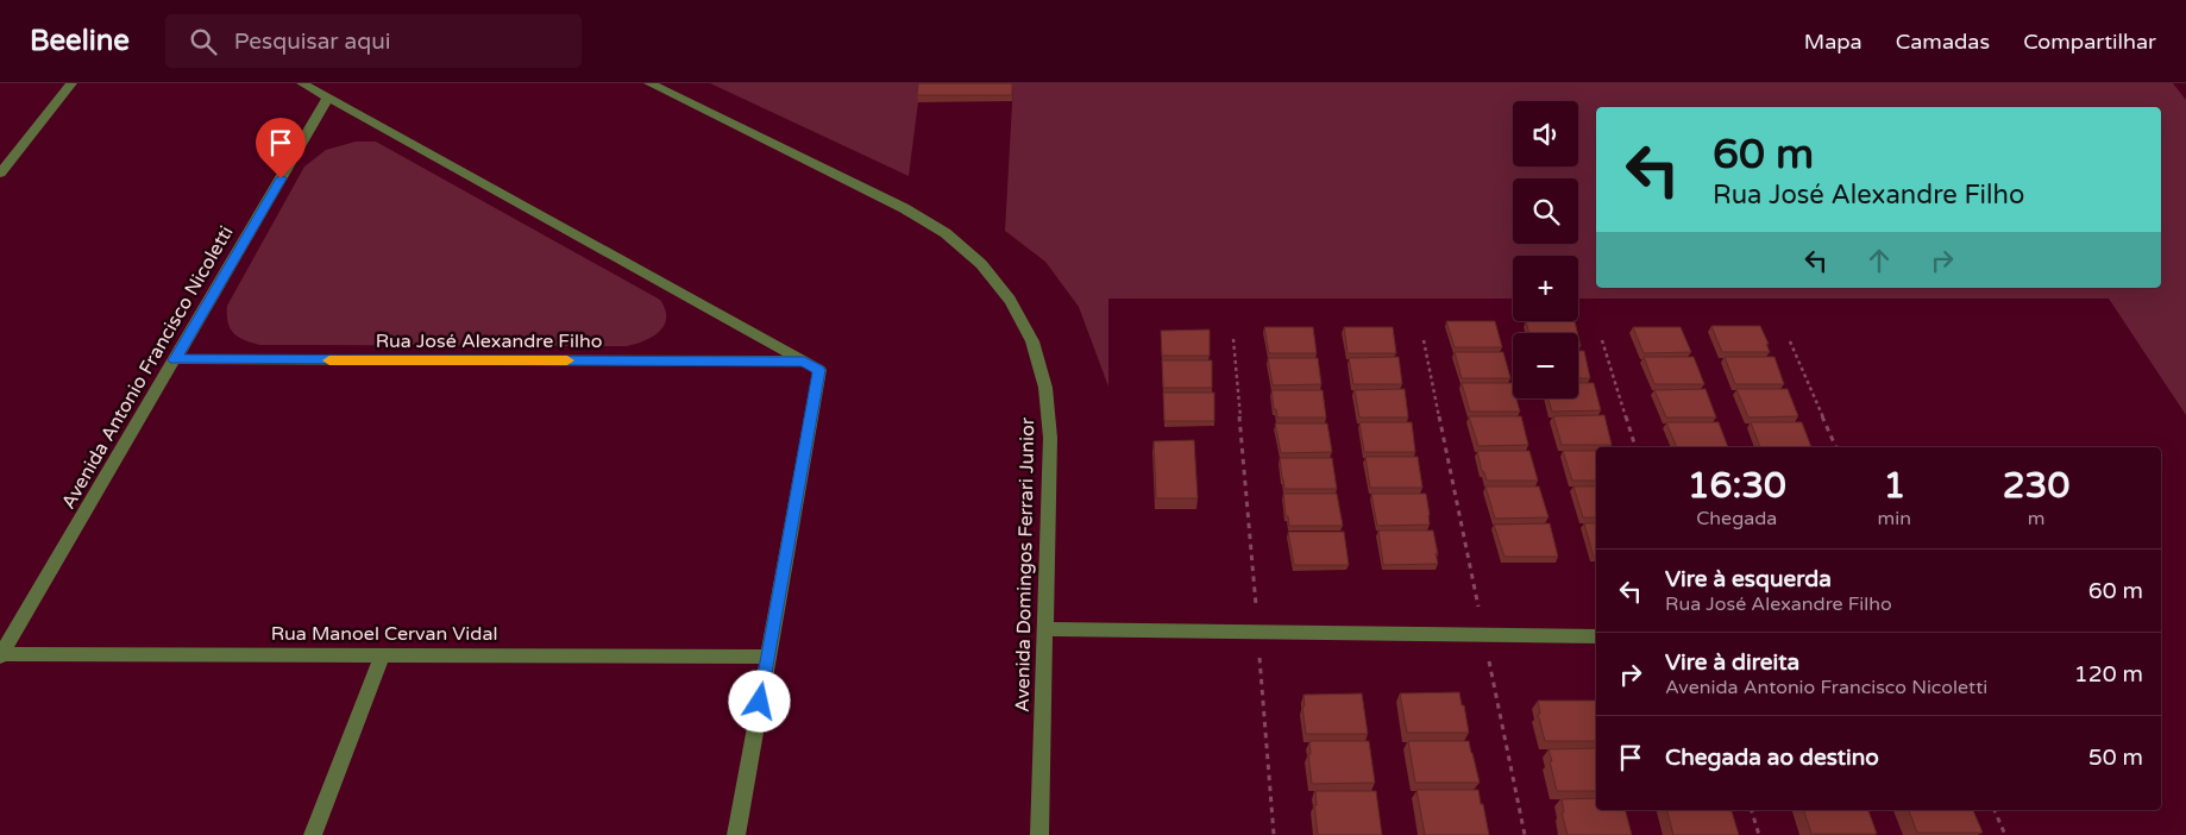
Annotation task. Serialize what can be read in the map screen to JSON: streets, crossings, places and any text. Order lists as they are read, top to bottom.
{
  "streets": {
    "street": [
      "Rua José Alexandre Filho",
      "Avenida Antonio Francisco Nicoletti",
      "Avenida Domingos Ferrari Junior",
      "Rua Manoel Cervan Vidal"
    ]
  },
  "crossings": [
    ["Rua José Alexandre Filho", "Avenida Antonio Francisco Nicoletti"],
    ["Avenida Antonio Francisco Nicoletti", "Rua Manoel Cervan Vidal"]
  ],
  "page": {
    "header": "Beeline",
    "search": "Pesquisar aqui",
    "nav": ["Mapa", "Camadas", "Compartilhar"],
    "map_buttons": ["+", "−"],
    "turn": ["60 m", "Rua José Alexandre Filho"],
    "eta": [
      "16:30",
      "Chegada",
      "1",
      "min",
      "230",
      "m"
    ],
    "list": [
      {
        "name": "Vire à esquerda",
        "note": "Rua José Alexandre Filho",
        "value": "60 m"
      },
      {
        "name": "Vire à direita",
        "note": "Avenida Antonio Francisco Nicoletti",
        "value": "120 m"
      },
      {
        "name": "Chegada ao destino",
        "value": "50 m"
      }
    ]
  }
}
